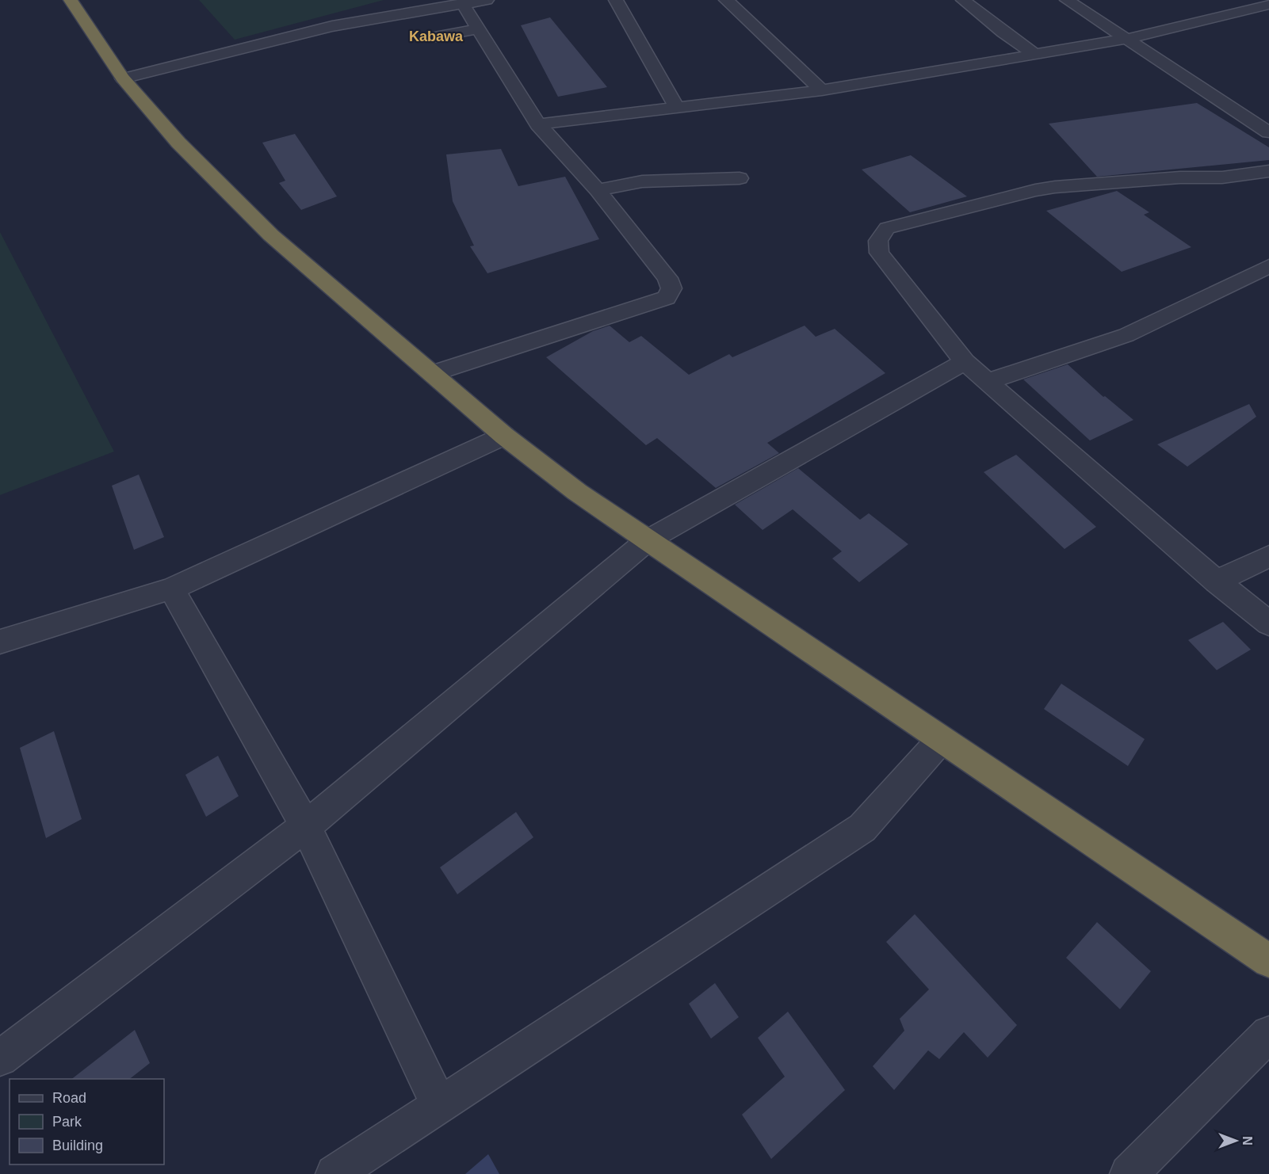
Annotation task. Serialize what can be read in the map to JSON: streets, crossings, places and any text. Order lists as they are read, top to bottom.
{
  "districts": ["Kabawa"],
  "legend": ["Road", "Park", "Building"],
  "north": "right"
}
